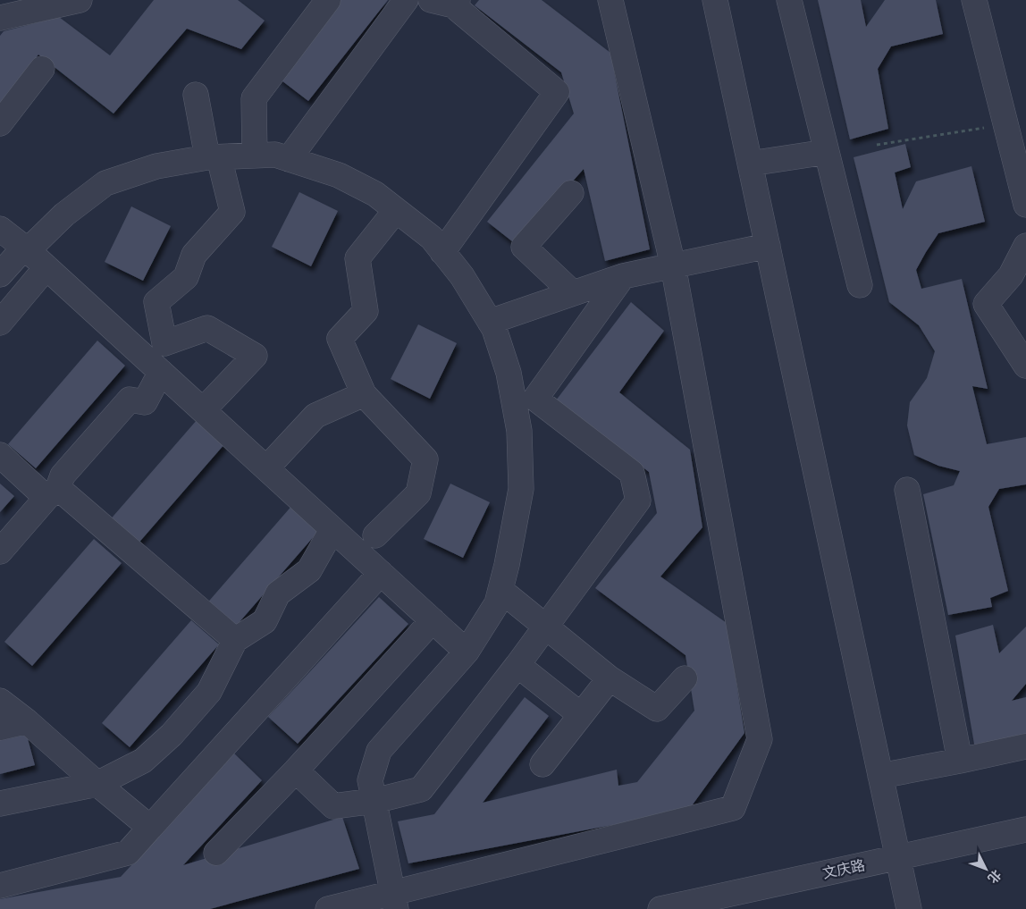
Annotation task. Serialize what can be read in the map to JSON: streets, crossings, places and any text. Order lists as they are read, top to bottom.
{
  "streets": {
    "street": ["文庆路"]
  },
  "north": "bottom right"
}
